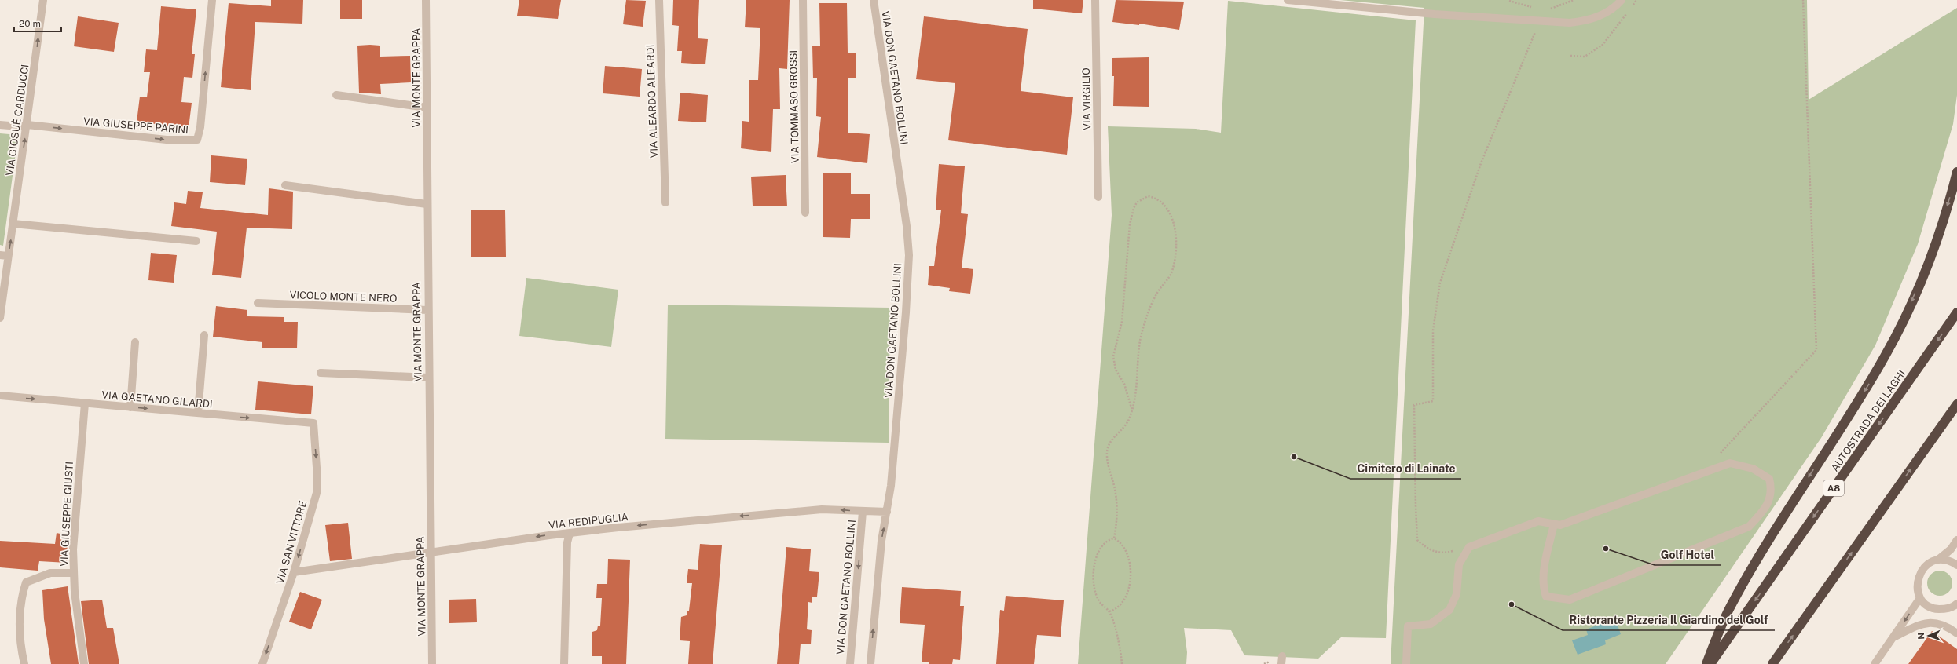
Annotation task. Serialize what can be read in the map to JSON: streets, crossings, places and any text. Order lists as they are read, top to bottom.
{
  "streets": {
    "highway": ["AUTOSTRADA DEI LAGHI", "A8"],
    "street": [
      "VIA MONTE GRAPPA",
      "VIA DON GAETANO BOLLINI",
      "VIA VIRGILIO",
      "VIA ALEARDO ALEARDI",
      "VIA TOMMASO GROSSI",
      "VIA GIOSUÈ CARDUCCI",
      "VIA GIUSEPPE PARINI",
      "VICOLO MONTE NERO",
      "VIA GAETANO GILARDI",
      "VIA GIUSEPPE GIUSTI",
      "VIA REDIPUGLIA",
      "VIA SAN VITTORE"
    ]
  },
  "crossings": [
    ["VIA MONTE GRAPPA", "VICOLO MONTE NERO"],
    ["VIA MONTE GRAPPA", "VIA REDIPUGLIA"],
    ["VIA DON GAETANO BOLLINI", "VIA REDIPUGLIA"],
    ["VIA GIOSUÈ CARDUCCI", "VIA GIUSEPPE PARINI"],
    ["VIA GAETANO GILARDI", "VIA GIUSEPPE GIUSTI"],
    ["VIA GAETANO GILARDI", "VIA SAN VITTORE"],
    ["VIA REDIPUGLIA", "VIA SAN VITTORE"]
  ],
  "one_way": [
    "VIA GIOSUÈ CARDUCCI",
    "VIA GAETANO GILARDI",
    "VIA REDIPUGLIA",
    "VIA SAN VITTORE"
  ],
  "places": ["Cimitero di Lainate", "Golf Hotel", "Ristorante Pizzeria Il Giardino del Golf"],
  "scale_bar": "20 m",
  "north": "left"
}
